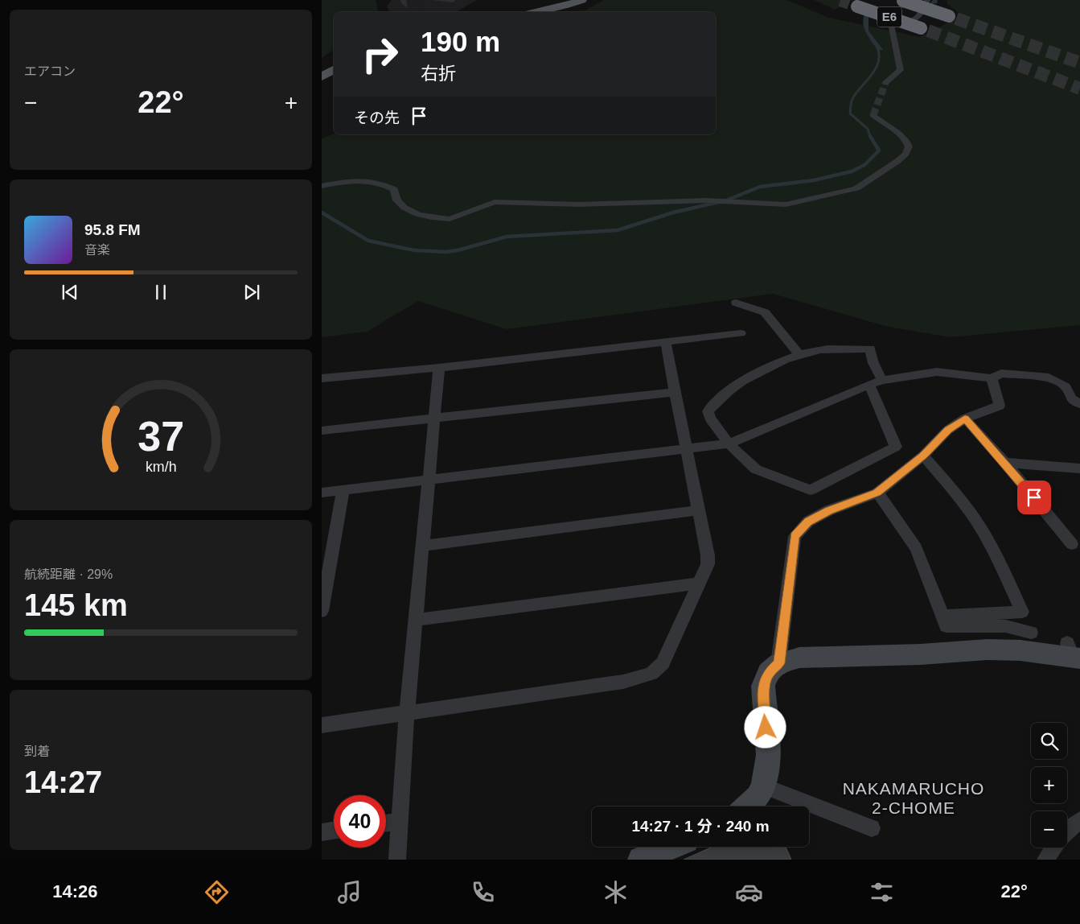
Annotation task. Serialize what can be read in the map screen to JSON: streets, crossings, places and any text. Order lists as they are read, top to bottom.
{
  "streets": {
    "highway": ["E6"]
  },
  "districts": ["NAKAMARUCHO 2-CHOME"],
  "page": {
    "tile": [
      "エアコン",
      ["航続距離 · 29%", "145 km"],
      ["到着", "14:27"]
    ],
    "turn": ["190 m", "右折"],
    "heat": ["−", "22°", "+"],
    "then": "その先",
    "song": ["95.8 FM", "音楽"],
    "map_buttons": ["+", "−"],
    "limit": "40",
    "trip": "14:27 · 1 分 · 240 m",
    "tabs": ["14:26", "22°"],
    "gauge": ["37", "km/h"]
  }
}
